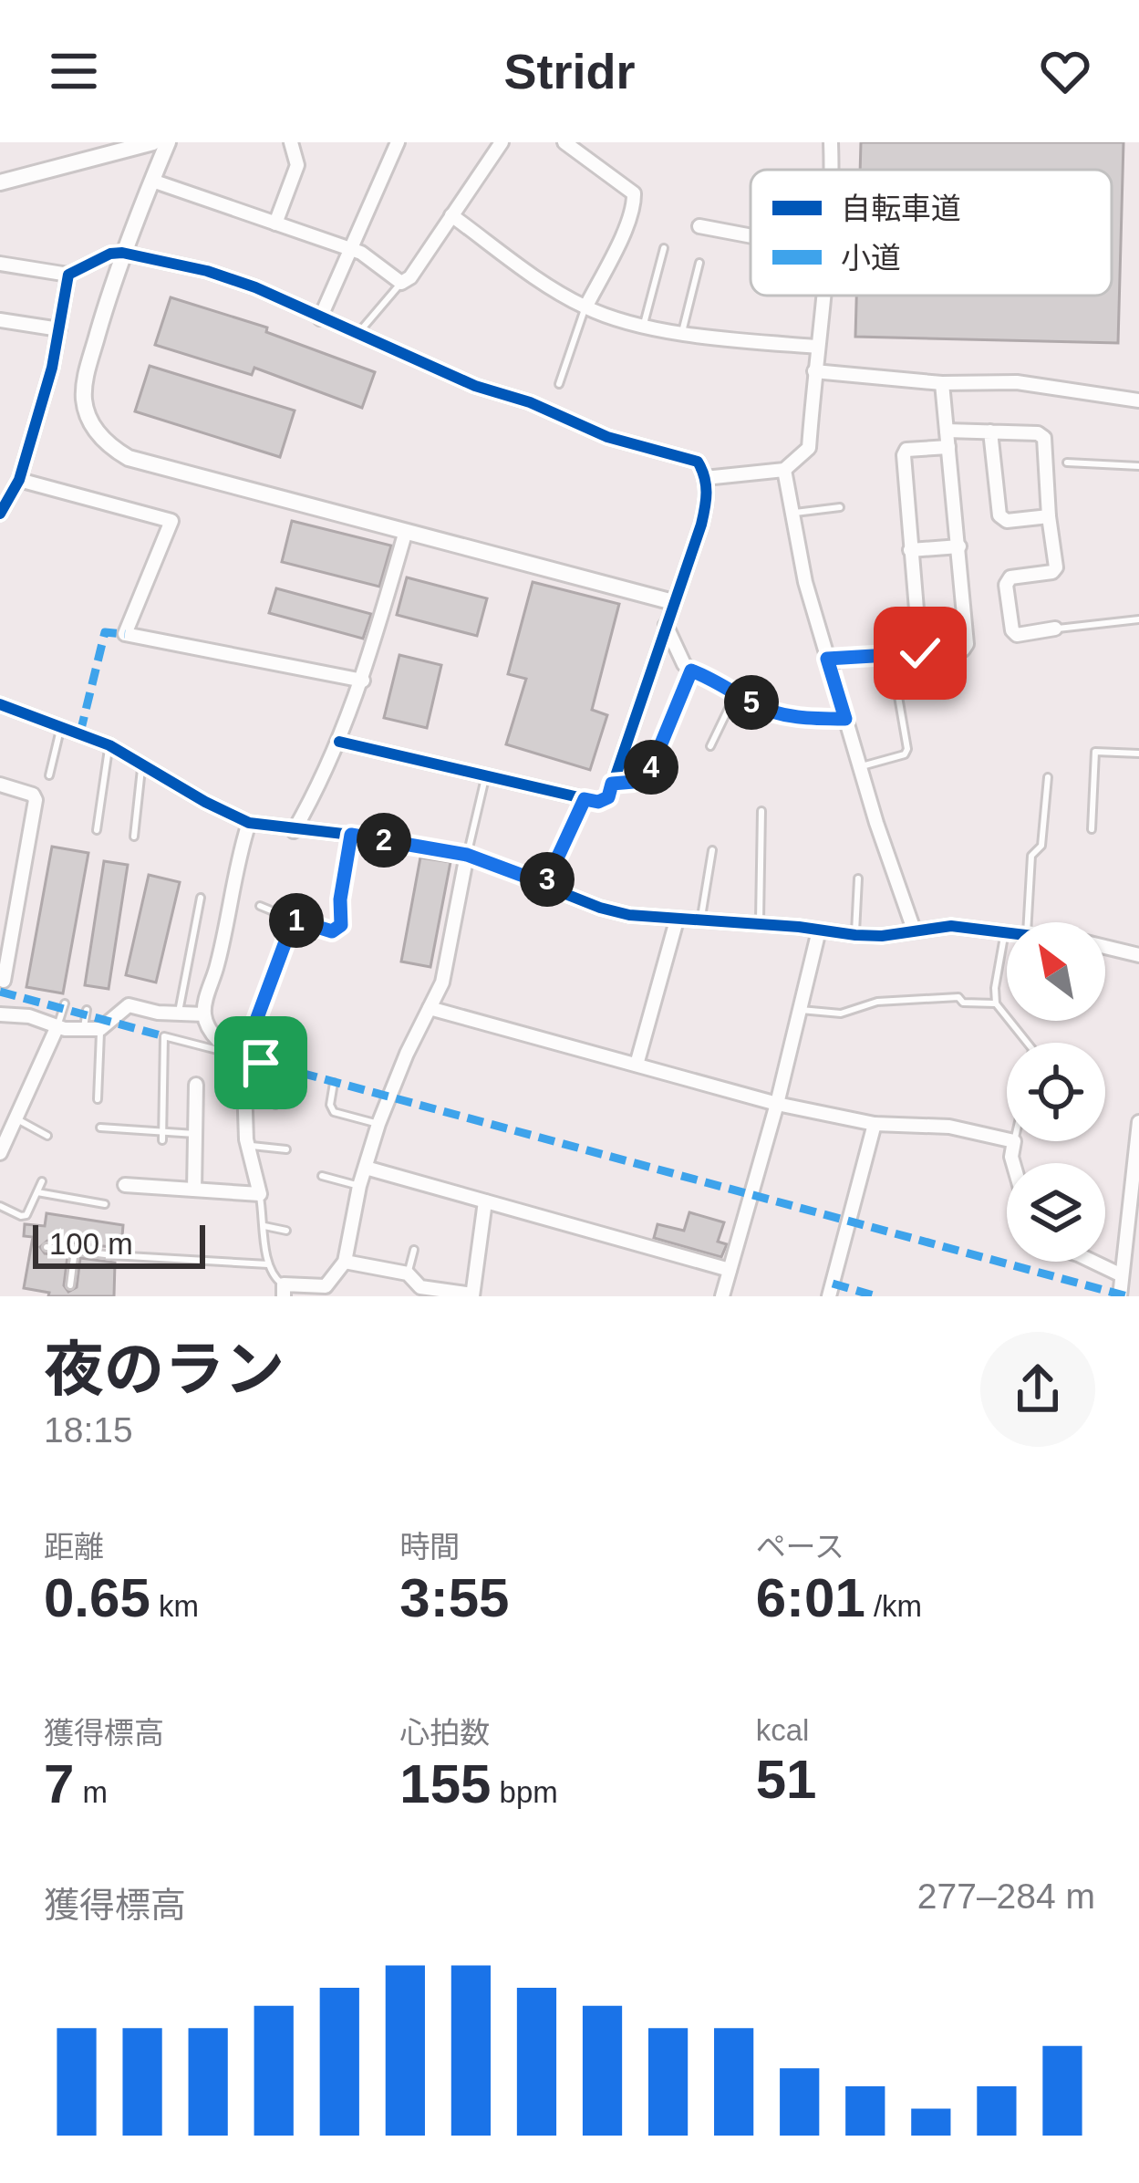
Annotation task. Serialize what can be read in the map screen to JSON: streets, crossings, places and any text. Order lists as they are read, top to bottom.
{
  "legend": ["自転車道", "小道"],
  "scale_bar": "100 m",
  "north": "top left",
  "page": {
    "header": "Stridr",
    "pins": [
      "5",
      "4",
      "2",
      "3",
      "1"
    ],
    "scale": "100 m",
    "heading": ["夜のラン", "18:15"],
    "stats": [
      ["距離", "0.65 km"],
      ["時間", "3:55"],
      ["ペース", "6:01 /km"],
      ["獲得標高", "7 m"],
      ["心拍数", "155 bpm"],
      ["kcal", "51"]
    ],
    "chart": ["獲得標高", "277–284 m"]
  }
}
